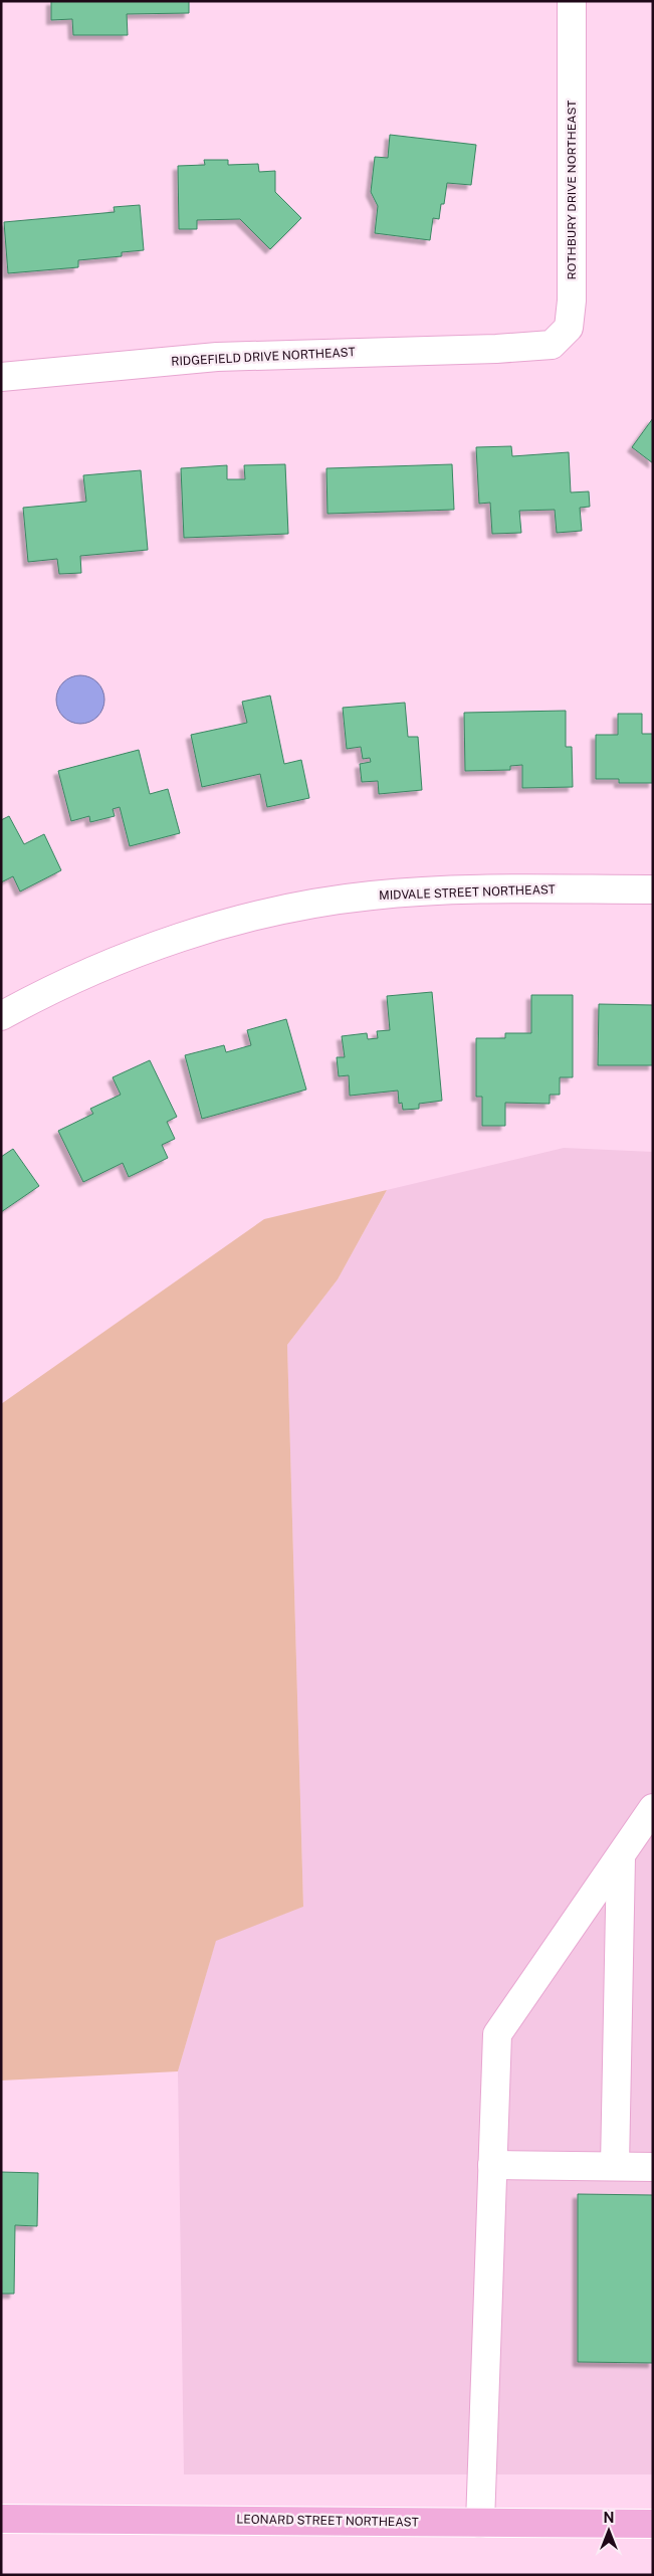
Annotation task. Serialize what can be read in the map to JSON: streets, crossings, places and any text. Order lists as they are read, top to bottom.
{
  "streets": {
    "main road": ["LEONARD STREET NORTHEAST"],
    "street": ["ROTHBURY DRIVE NORTHEAST", "RIDGEFIELD DRIVE NORTHEAST", "MIDVALE STREET NORTHEAST"]
  },
  "crossings": [
    ["ROTHBURY DRIVE NORTHEAST", "RIDGEFIELD DRIVE NORTHEAST"]
  ],
  "north": "top"
}
